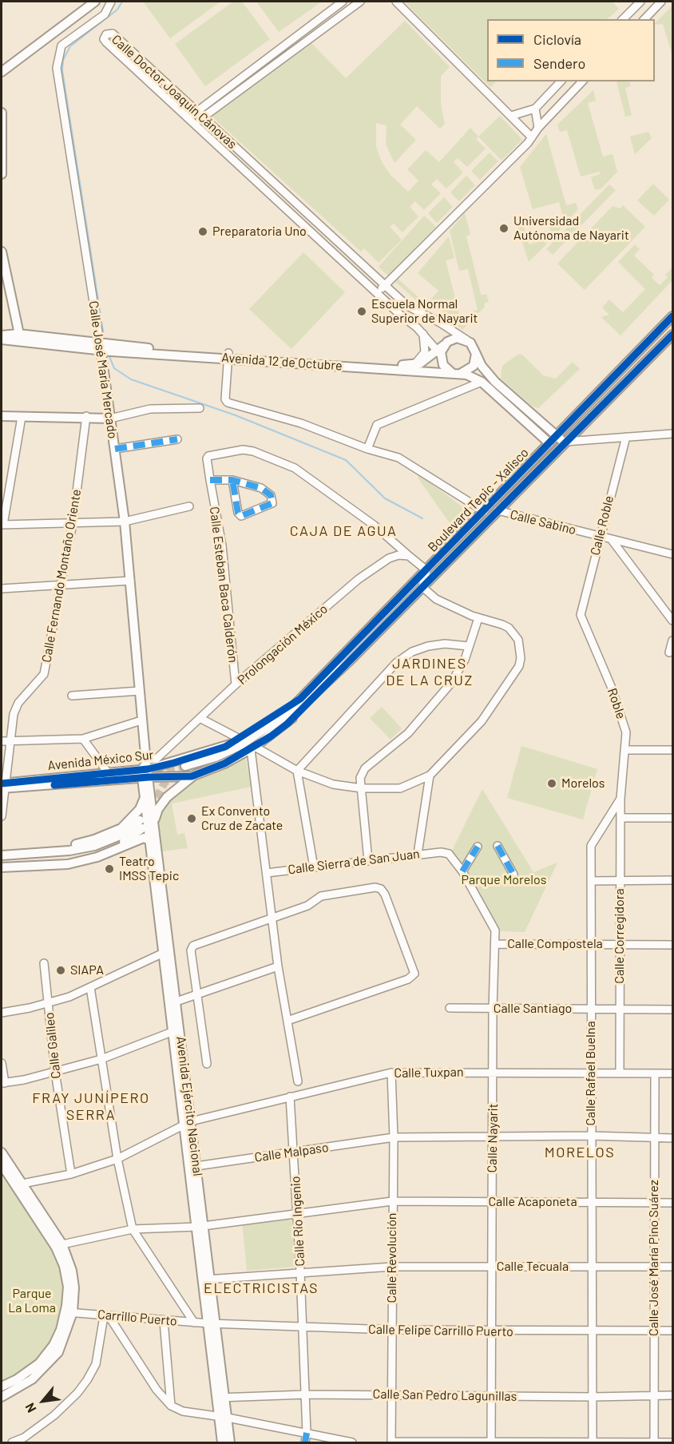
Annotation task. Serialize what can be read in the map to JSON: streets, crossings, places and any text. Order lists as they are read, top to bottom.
{
  "streets": {
    "main road": [
      "Avenida 12 de Octubre",
      "Calle José María Mercado",
      "Boulevard Tepic - Xalisco",
      "Avenida México Sur",
      "Avenida Ejército Nacional"
    ],
    "street": [
      "Calle Doctor Joaquín Cánovas",
      "Calle Sabino",
      "Calle Roble",
      "Calle Fernando Montaño Oriente",
      "Calle Esteban Baca Calderón",
      "Prolongación México",
      "Roble",
      "Calle Sierra de San Juan",
      "Calle Corregidora",
      "Calle Compostela",
      "Calle Santiago",
      "Calle Galileo",
      "Calle Tuxpan",
      "Calle Rafael Buelna",
      "Calle Nayarit",
      "Calle Malpaso",
      "Calle Acaponeta",
      "Calle Río Ingenio",
      "Calle Revolución",
      "Calle José María Pino Suárez",
      "Calle Tecuala",
      "Carrillo Puerto",
      "Calle Felipe Carrillo Puerto",
      "Calle San Pedro Lagunillas"
    ]
  },
  "crossings": [
    ["Calle Doctor Joaquín Cánovas", "Avenida 12 de Octubre"],
    ["Avenida 12 de Octubre", "Calle José María Mercado"],
    ["Avenida 12 de Octubre", "Boulevard Tepic - Xalisco"],
    ["Calle José María Mercado", "Prolongación México"],
    ["Calle José María Mercado", "Avenida México Sur"],
    ["Calle José María Mercado", "Avenida Ejército Nacional"],
    ["Boulevard Tepic - Xalisco", "Calle Sabino"],
    ["Boulevard Tepic - Xalisco", "Avenida México Sur"],
    ["Calle Sabino", "Calle Roble"],
    ["Calle Roble", "Roble"],
    ["Calle Fernando Montaño Oriente", "Avenida México Sur"],
    ["Calle Esteban Baca Calderón", "Prolongación México"],
    ["Prolongación México", "Avenida México Sur"],
    ["Prolongación México", "Avenida Ejército Nacional"],
    ["Roble", "Calle Corregidora"],
    ["Roble", "Calle Rafael Buelna"],
    ["Avenida México Sur", "Avenida Ejército Nacional"],
    ["Calle Sierra de San Juan", "Calle Nayarit"],
    ["Calle Corregidora", "Calle Compostela"],
    ["Calle Corregidora", "Calle Santiago"],
    ["Calle Corregidora", "Calle Tuxpan"],
    ["Calle Corregidora", "Calle Rafael Buelna"],
    ["Calle Compostela", "Calle Rafael Buelna"],
    ["Calle Compostela", "Calle Nayarit"],
    ["Calle Santiago", "Calle Rafael Buelna"],
    ["Calle Santiago", "Calle Nayarit"],
    ["Calle Galileo", "Calle Tuxpan"],
    ["Calle Tuxpan", "Calle Rafael Buelna"],
    ["Calle Tuxpan", "Avenida Ejército Nacional"],
    ["Calle Tuxpan", "Calle Nayarit"],
    ["Calle Tuxpan", "Calle Río Ingenio"],
    ["Calle Tuxpan", "Calle Revolución"],
    ["Calle Tuxpan", "Calle José María Pino Suárez"],
    ["Calle Rafael Buelna", "Calle Malpaso"],
    ["Calle Rafael Buelna", "Calle Acaponeta"],
    ["Calle Rafael Buelna", "Calle Tecuala"],
    ["Calle Rafael Buelna", "Calle Felipe Carrillo Puerto"],
    ["Calle Rafael Buelna", "Calle San Pedro Lagunillas"],
    ["Avenida Ejército Nacional", "Calle Malpaso"],
    ["Avenida Ejército Nacional", "Calle Acaponeta"],
    ["Avenida Ejército Nacional", "Calle Tecuala"],
    ["Avenida Ejército Nacional", "Carrillo Puerto"],
    ["Avenida Ejército Nacional", "Calle Felipe Carrillo Puerto"],
    ["Avenida Ejército Nacional", "Calle San Pedro Lagunillas"],
    ["Calle Nayarit", "Calle Malpaso"],
    ["Calle Nayarit", "Calle Acaponeta"],
    ["Calle Nayarit", "Calle Tecuala"],
    ["Calle Nayarit", "Calle Felipe Carrillo Puerto"],
    ["Calle Nayarit", "Calle San Pedro Lagunillas"],
    ["Calle Malpaso", "Calle Río Ingenio"],
    ["Calle Malpaso", "Calle Revolución"],
    ["Calle Malpaso", "Calle José María Pino Suárez"],
    ["Calle Acaponeta", "Calle Río Ingenio"],
    ["Calle Acaponeta", "Calle Revolución"],
    ["Calle Acaponeta", "Calle José María Pino Suárez"],
    ["Calle Río Ingenio", "Calle Tecuala"],
    ["Calle Río Ingenio", "Calle Felipe Carrillo Puerto"],
    ["Calle Río Ingenio", "Calle San Pedro Lagunillas"],
    ["Calle Revolución", "Calle Tecuala"],
    ["Calle Revolución", "Calle Felipe Carrillo Puerto"],
    ["Calle Revolución", "Calle San Pedro Lagunillas"],
    ["Calle José María Pino Suárez", "Calle Tecuala"],
    ["Calle José María Pino Suárez", "Calle Felipe Carrillo Puerto"],
    ["Calle José María Pino Suárez", "Calle San Pedro Lagunillas"],
    ["Carrillo Puerto", "Calle Felipe Carrillo Puerto"]
  ],
  "districts": [
    "CAJA DE AGUA",
    "JARDINES DE LA CRUZ",
    "FRAY JUNÍPERO SERRA",
    "MORELOS",
    "ELECTRICISTAS"
  ],
  "parks": ["Parque Morelos", "Parque La Loma"],
  "places": [
    "Universidad Autónoma de Nayarit",
    "Preparatoria Uno",
    "Escuela Normal Superior de Nayarit",
    "Morelos",
    "Ex Convento Cruz de Zacate",
    "Teatro IMSS Tepic",
    "SIAPA"
  ],
  "legend": ["Ciclovía", "Sendero"],
  "north": "bottom left"
}
